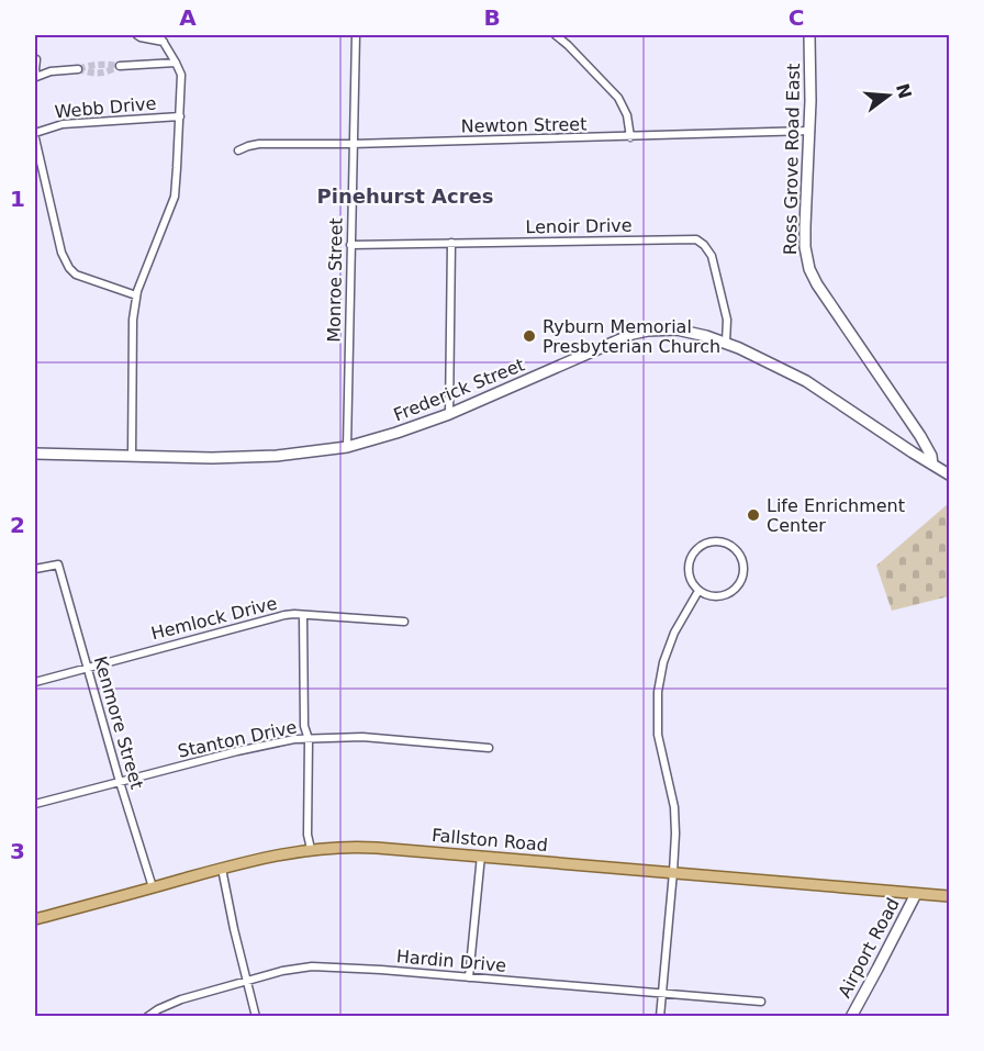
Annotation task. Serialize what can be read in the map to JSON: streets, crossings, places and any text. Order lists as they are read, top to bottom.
{
  "streets": {
    "main road": ["Fallston Road"],
    "street": [
      "Webb Drive",
      "Newton Street",
      "Ross Grove Road East",
      "Lenoir Drive",
      "Monroe Street",
      "Frederick Street",
      "Hemlock Drive",
      "Kenmore Street",
      "Stanton Drive",
      "Airport Road",
      "Hardin Drive"
    ]
  },
  "crossings": [
    ["Newton Street", "Ross Grove Road East"],
    ["Newton Street", "Monroe Street"],
    ["Ross Grove Road East", "Frederick Street"],
    ["Lenoir Drive", "Monroe Street"],
    ["Lenoir Drive", "Frederick Street"],
    ["Monroe Street", "Frederick Street"],
    ["Hemlock Drive", "Kenmore Street"],
    ["Kenmore Street", "Stanton Drive"],
    ["Kenmore Street", "Fallston Road"],
    ["Fallston Road", "Airport Road"]
  ],
  "districts": ["Pinehurst Acres"],
  "places": ["Ryburn Memorial Presbyterian Church", "Life Enrichment Center"],
  "north": "right",
  "grid": {
    "columns": ["A", "B", "C"],
    "rows": ["1", "2", "3"]
  }
}
